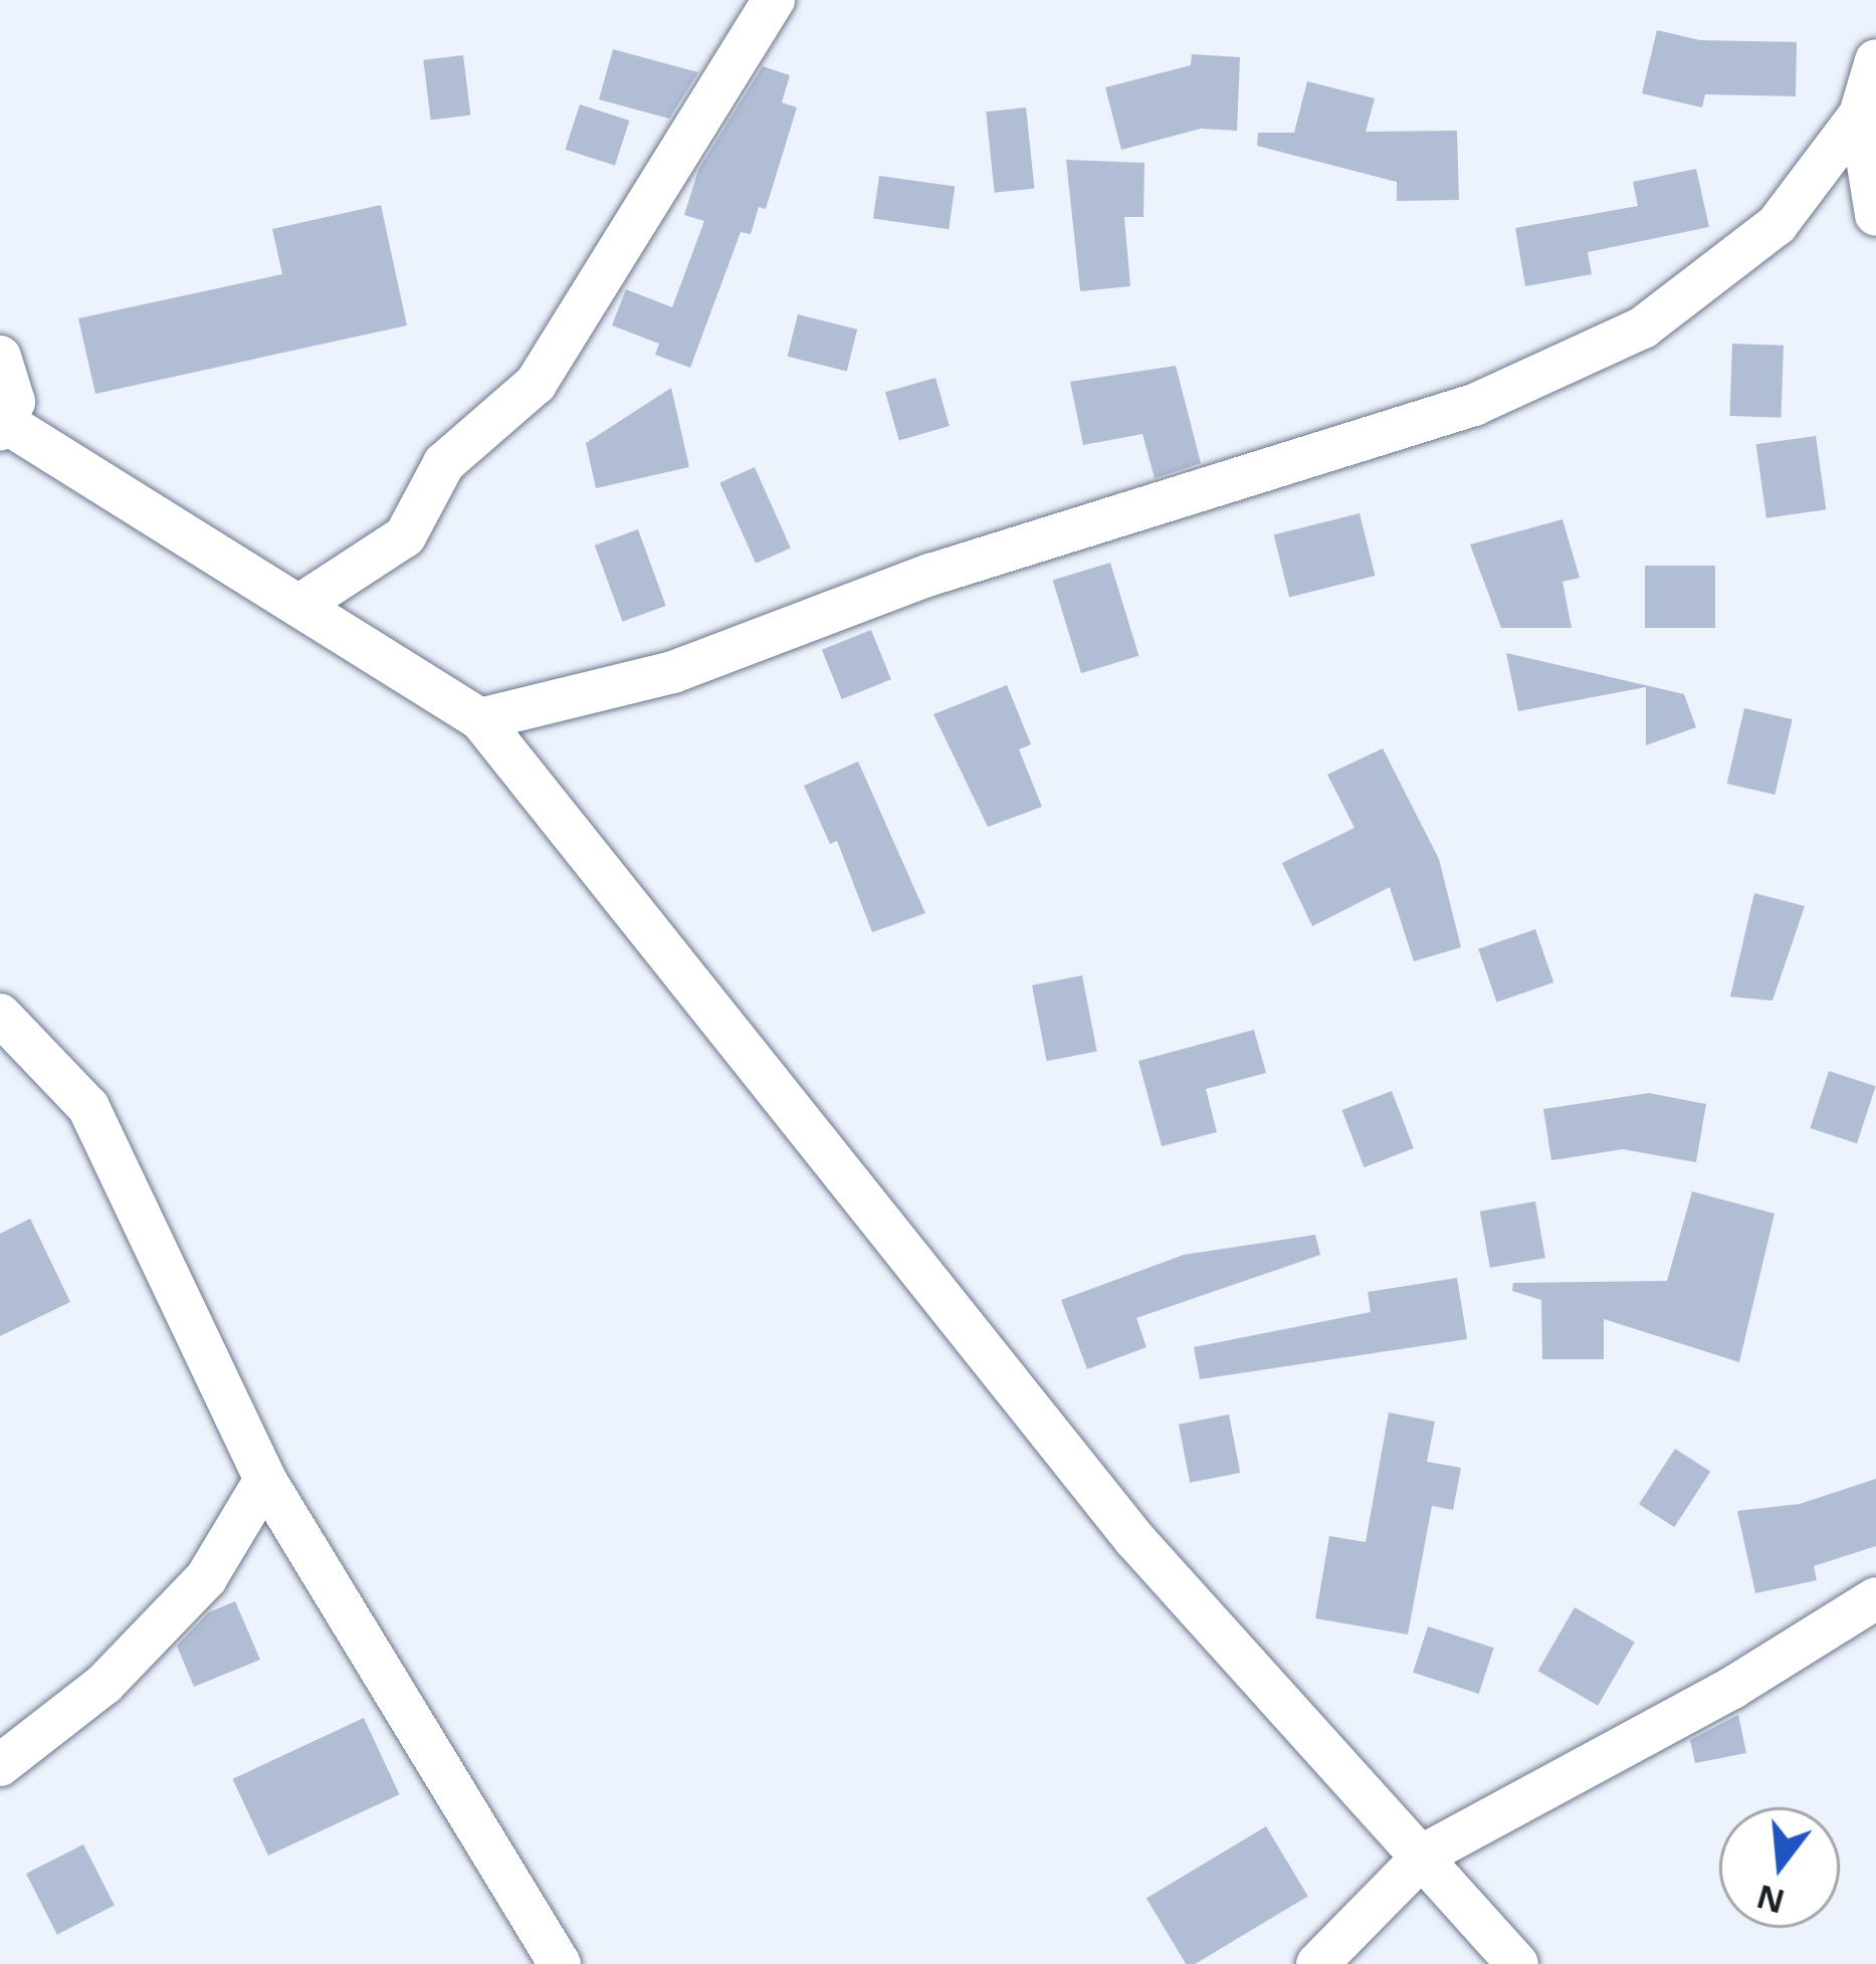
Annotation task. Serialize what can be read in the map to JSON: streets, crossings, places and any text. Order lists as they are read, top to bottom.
{
  "north": "bottom"
}
